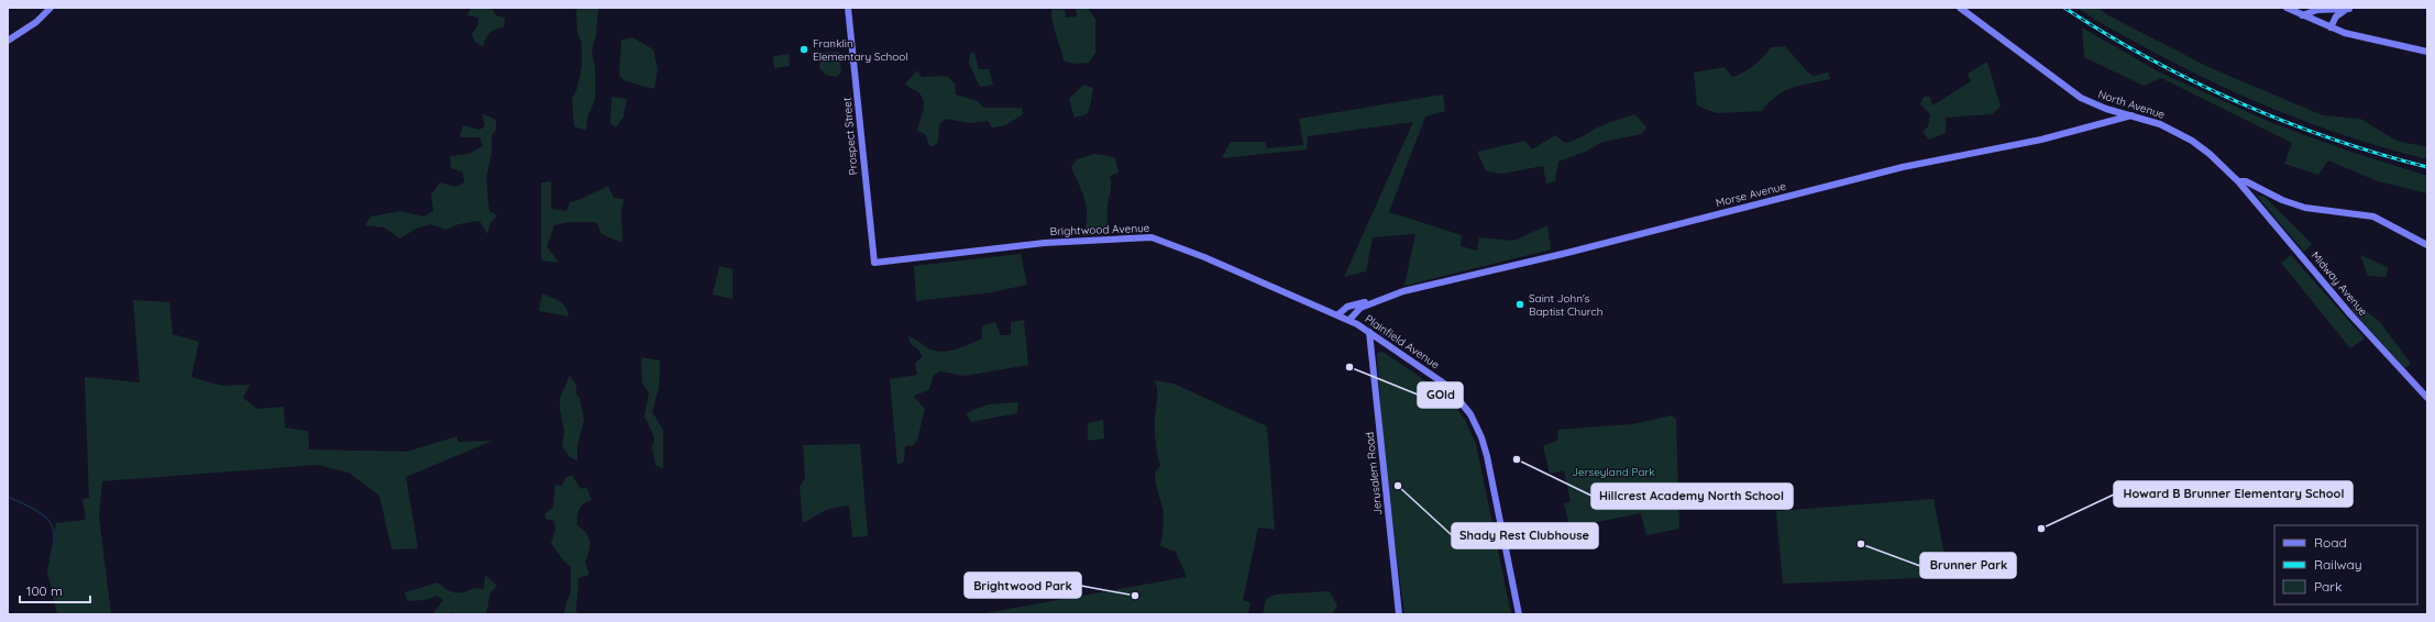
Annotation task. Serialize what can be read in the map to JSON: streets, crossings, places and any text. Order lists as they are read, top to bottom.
{
  "streets": {
    "street": [
      "North Avenue",
      "Prospect Street",
      "Morse Avenue",
      "Brightwood Avenue",
      "Midway Avenue",
      "Plainfield Avenue",
      "Jerusalem Road"
    ]
  },
  "crossings": [
    ["North Avenue", "Morse Avenue"],
    ["North Avenue", "Midway Avenue"],
    ["Prospect Street", "Brightwood Avenue"],
    ["Morse Avenue", "Brightwood Avenue"],
    ["Morse Avenue", "Plainfield Avenue"],
    ["Brightwood Avenue", "Plainfield Avenue"],
    ["Plainfield Avenue", "Jerusalem Road"]
  ],
  "parks": ["Jerseyland Park"],
  "places": [
    "Franklin Elementary School",
    "Saint John's Baptist Church",
    "GOld",
    "Hillcrest Academy North School",
    "Shady Rest Clubhouse",
    "Howard B Brunner Elementary School",
    "Brunner Park",
    "Brightwood Park"
  ],
  "legend": ["Road", "Railway", "Park"],
  "scale_bar": "100 m"
}
